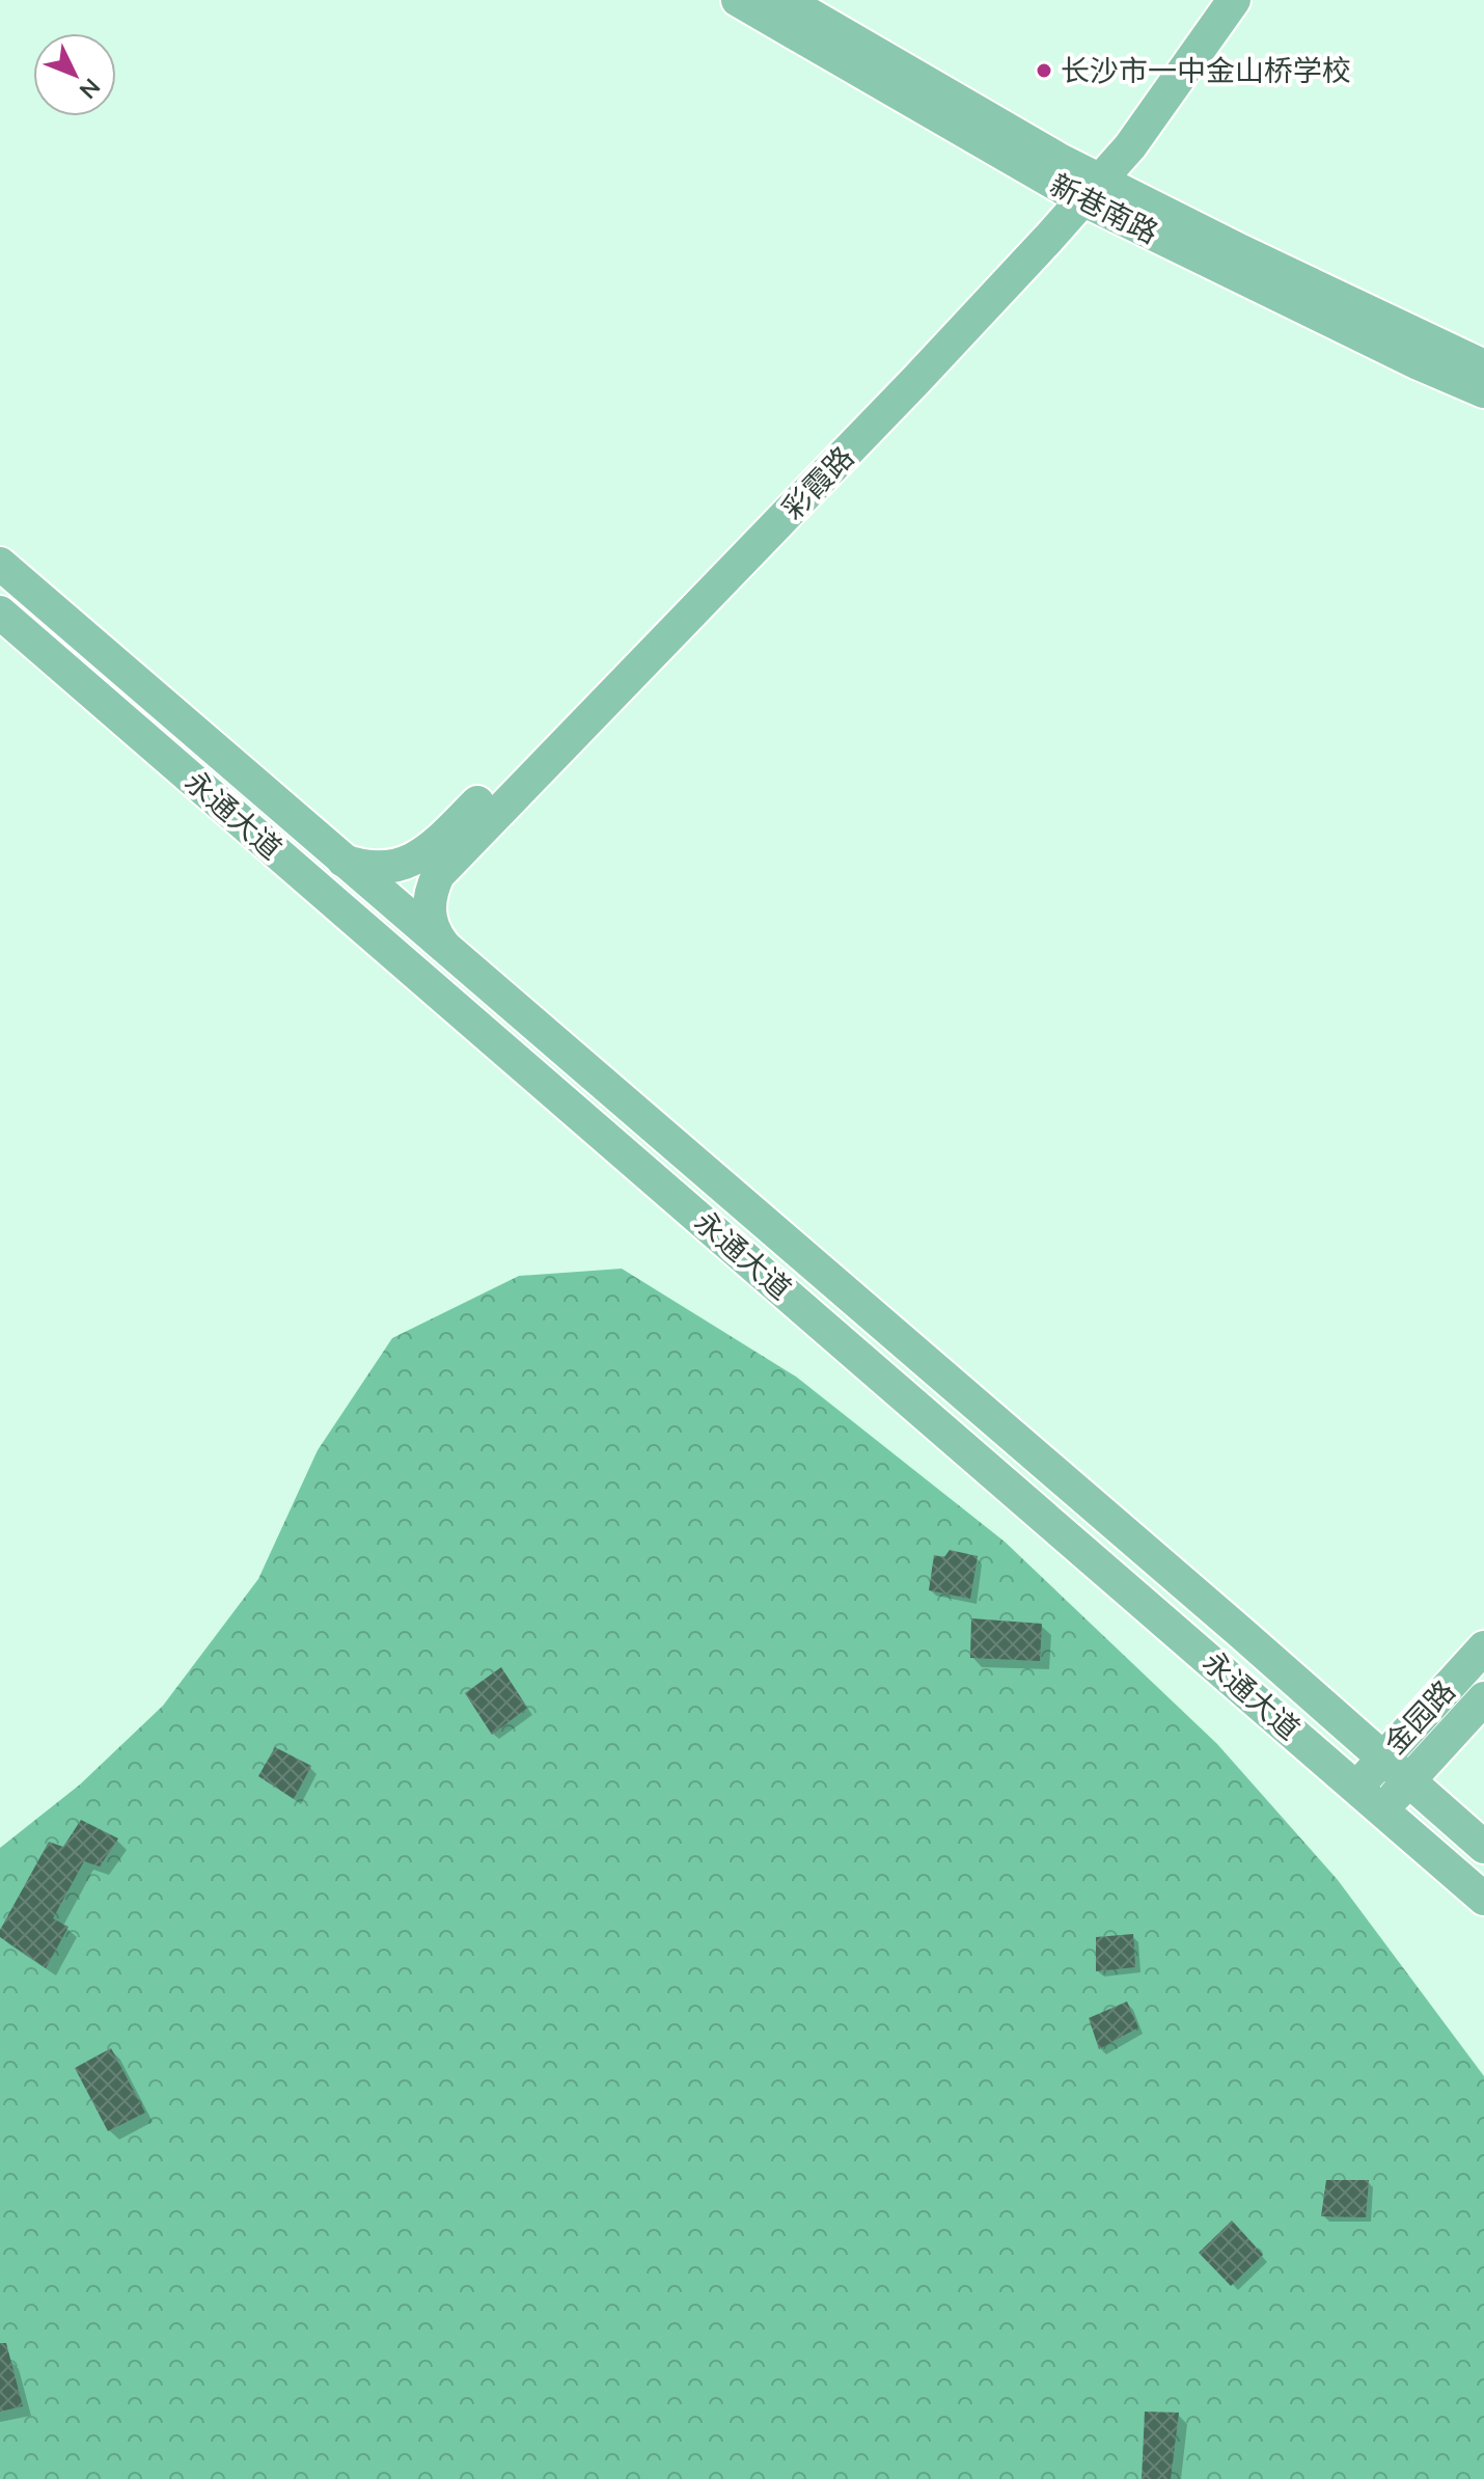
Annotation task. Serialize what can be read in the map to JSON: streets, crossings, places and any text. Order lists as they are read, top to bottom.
{
  "streets": {
    "main road": [
      "新巷南路",
      "彩霞路",
      "永通大道",
      "金园路"
    ]
  },
  "crossings": [
    ["新巷南路", "彩霞路"],
    ["彩霞路", "永通大道"],
    ["永通大道", "金园路"]
  ],
  "places": ["长沙市一中金山桥学校"],
  "north": "bottom right"
}
